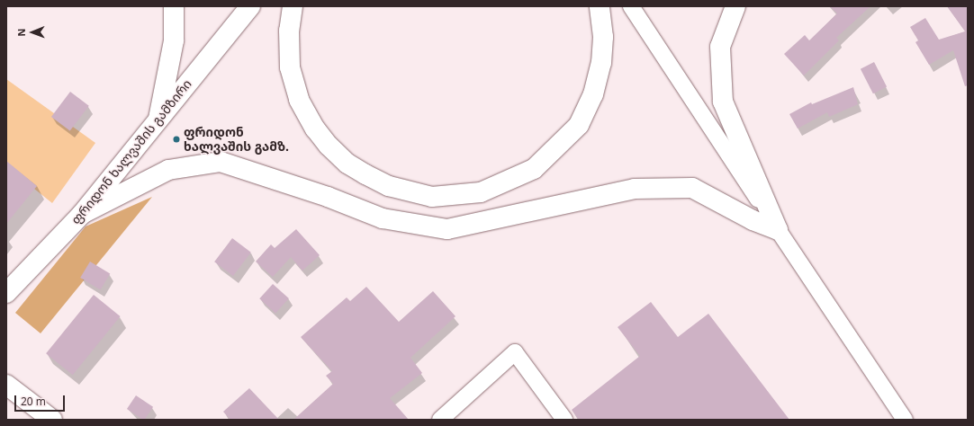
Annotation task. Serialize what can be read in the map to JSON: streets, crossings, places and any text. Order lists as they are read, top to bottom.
{
  "streets": {
    "main road": ["ფრიდონ ხალვაშის გამზირი"]
  },
  "places": ["ფრიდონ ხალვაშის გამზ."],
  "scale_bar": "20 m",
  "north": "left"
}
